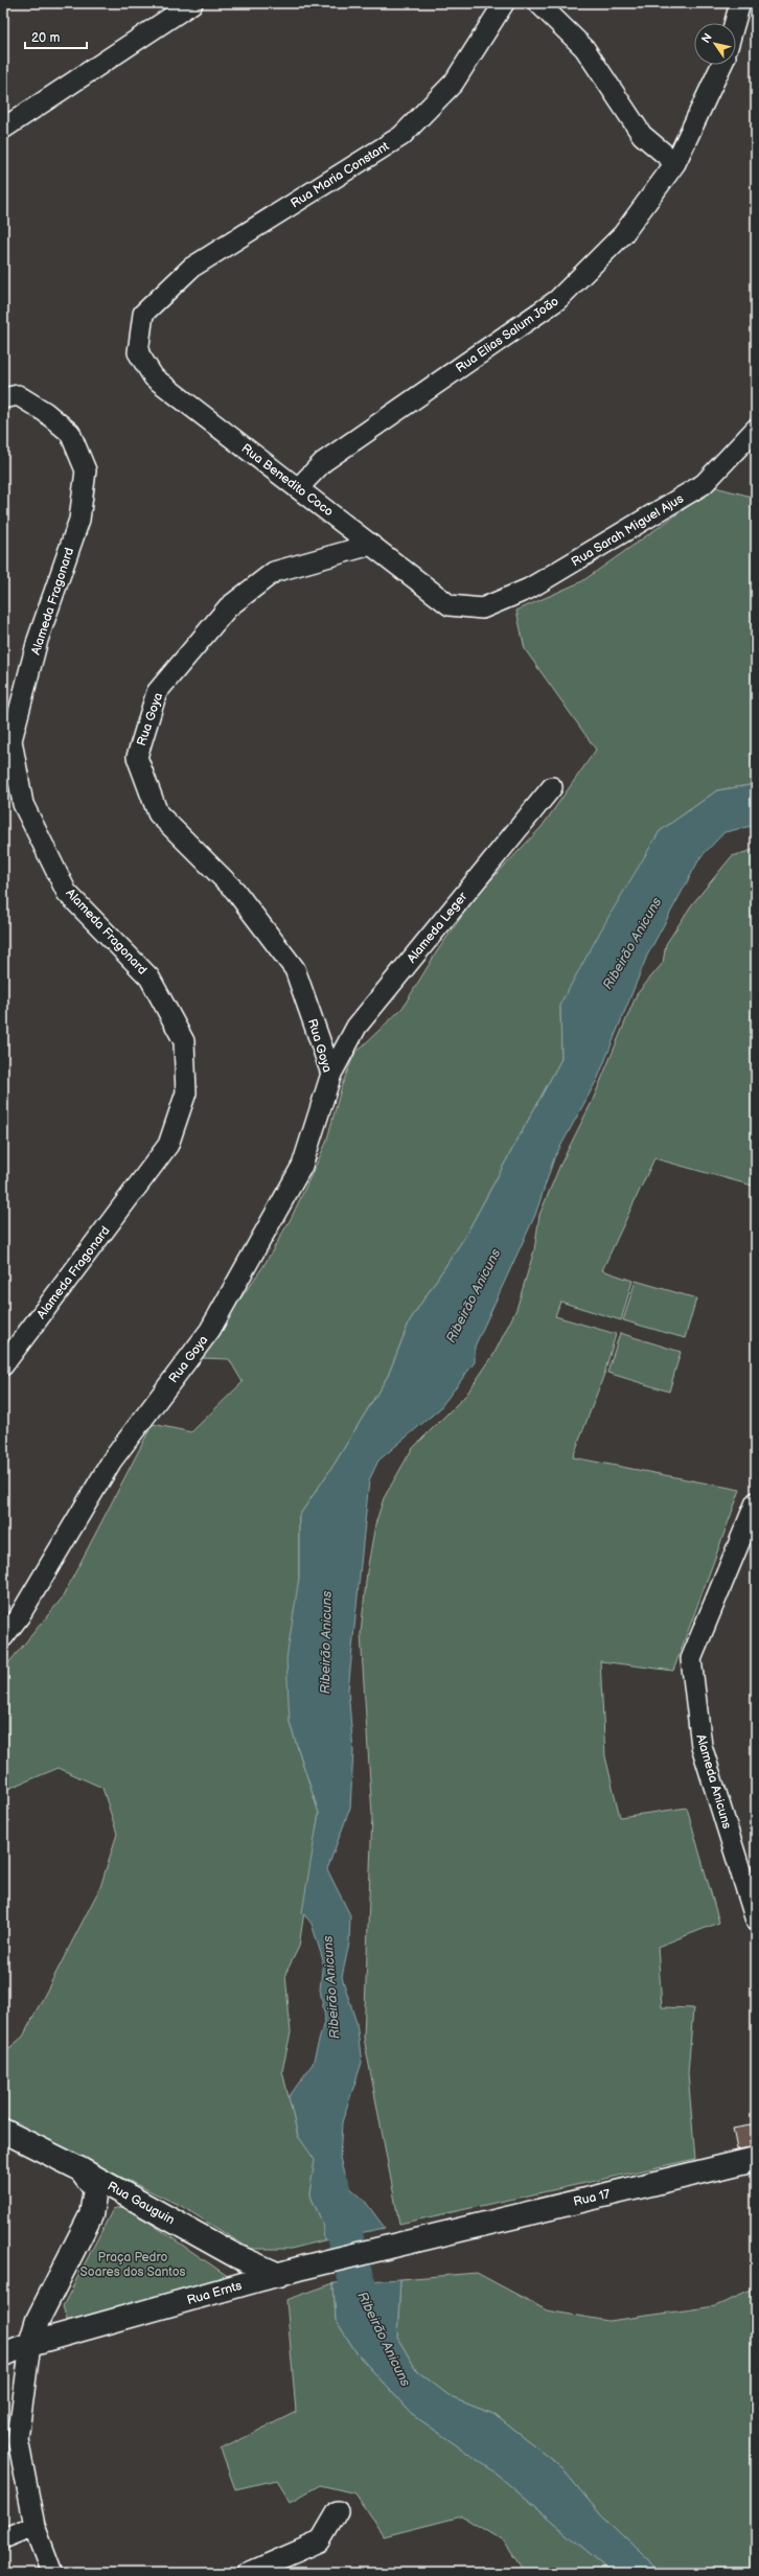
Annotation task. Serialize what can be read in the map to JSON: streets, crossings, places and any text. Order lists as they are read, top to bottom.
{
  "streets": {
    "street": [
      "Rua Maria Constant",
      "Rua Elias Salum João",
      "Rua Benedito Coco",
      "Rua Sarah Miguel Ajus",
      "Alameda Fragonard",
      "Rua Goya",
      "Alameda Leger",
      "Alameda Anicuns",
      "Rua 17",
      "Rua Gauguin",
      "Rua Ernts"
    ]
  },
  "crossings": [
    ["Rua Maria Constant", "Rua Benedito Coco"],
    ["Rua Elias Salum João", "Rua Benedito Coco"],
    ["Rua Benedito Coco", "Rua Sarah Miguel Ajus"],
    ["Rua Benedito Coco", "Rua Goya"],
    ["Rua Goya", "Alameda Leger"],
    ["Rua 17", "Rua Ernts"],
    ["Rua Gauguin", "Rua Ernts"]
  ],
  "water": ["Ribeirão Anicuns"],
  "parks": ["Praça Pedro Soares dos Santos"],
  "scale_bar": "20 m",
  "north": "top left"
}
